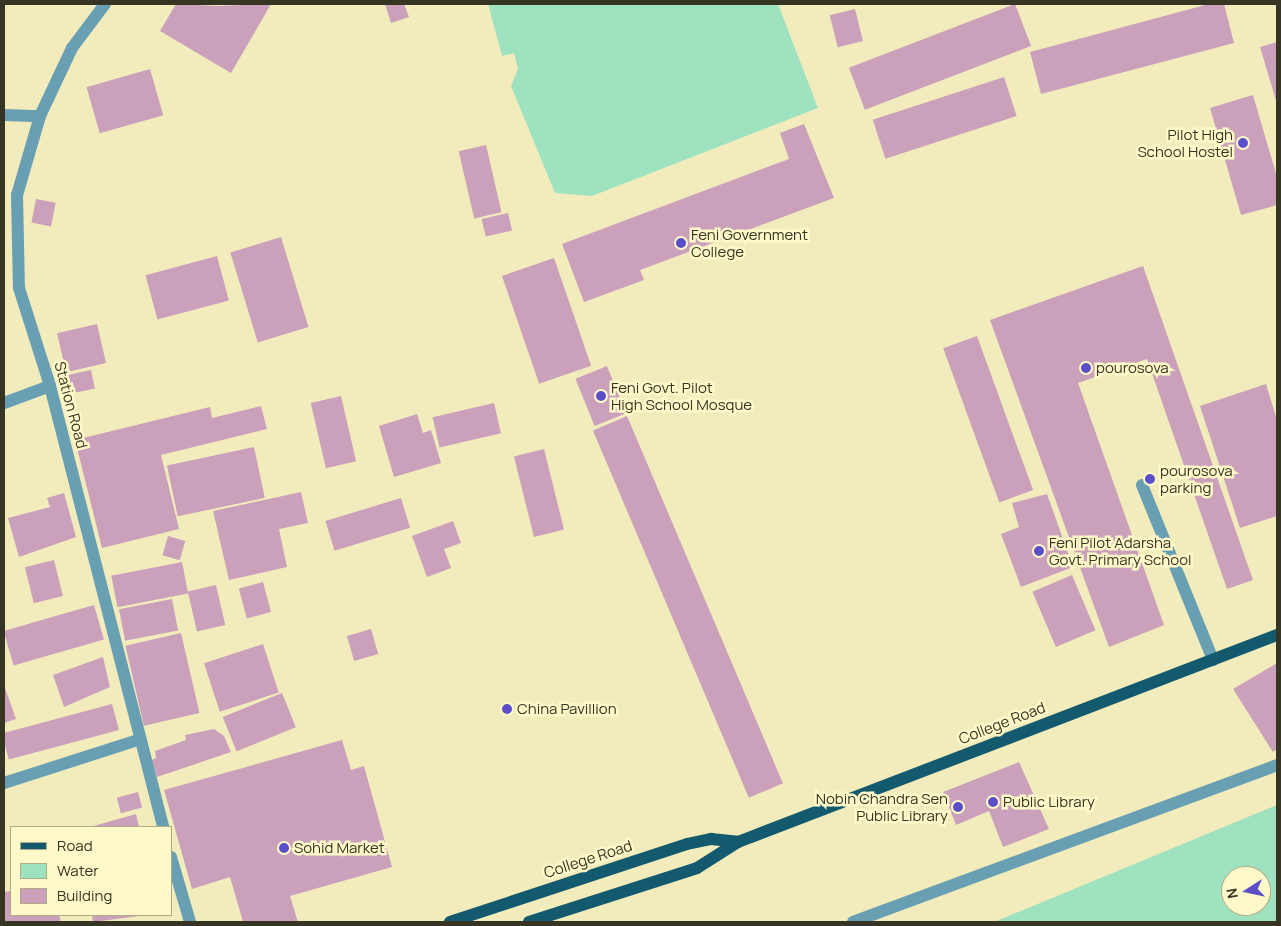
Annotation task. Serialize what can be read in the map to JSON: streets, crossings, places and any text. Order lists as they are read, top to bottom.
{
  "streets": {
    "main road": ["College Road"],
    "street": ["Station Road"]
  },
  "places": [
    "Pilot High School Hostel",
    "Feni Government College",
    "pourosova",
    "Feni Govt. Pilot High School Mosque",
    "pourosova parking",
    "Feni Pilot Adarsha Govt. Primary School",
    "China Pavillion",
    "Public Library",
    "Nobin Chandra Sen Public Library",
    "Sohid Market"
  ],
  "legend": ["Road", "Water", "Building"],
  "north": "left"
}
